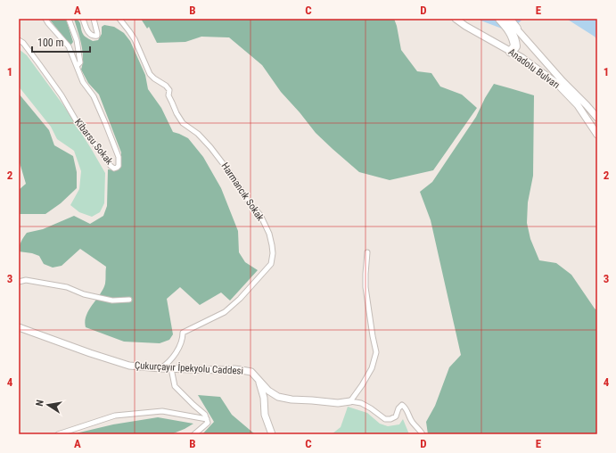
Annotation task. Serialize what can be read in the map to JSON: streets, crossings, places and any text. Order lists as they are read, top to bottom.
{
  "streets": {
    "street": [
      "Anadolu Bulvarı",
      "Kibarsu Sokak",
      "Harmancık Sokak",
      "Çukurçayır İpekyolu Caddesi"
    ]
  },
  "crossings": [
    ["Harmancık Sokak", "Çukurçayır İpekyolu Caddesi"]
  ],
  "scale_bar": "100 m",
  "north": "left",
  "grid": {
    "columns": [
      "A",
      "B",
      "C",
      "D",
      "E"
    ],
    "rows": [
      "1",
      "2",
      "3",
      "4"
    ]
  }
}
